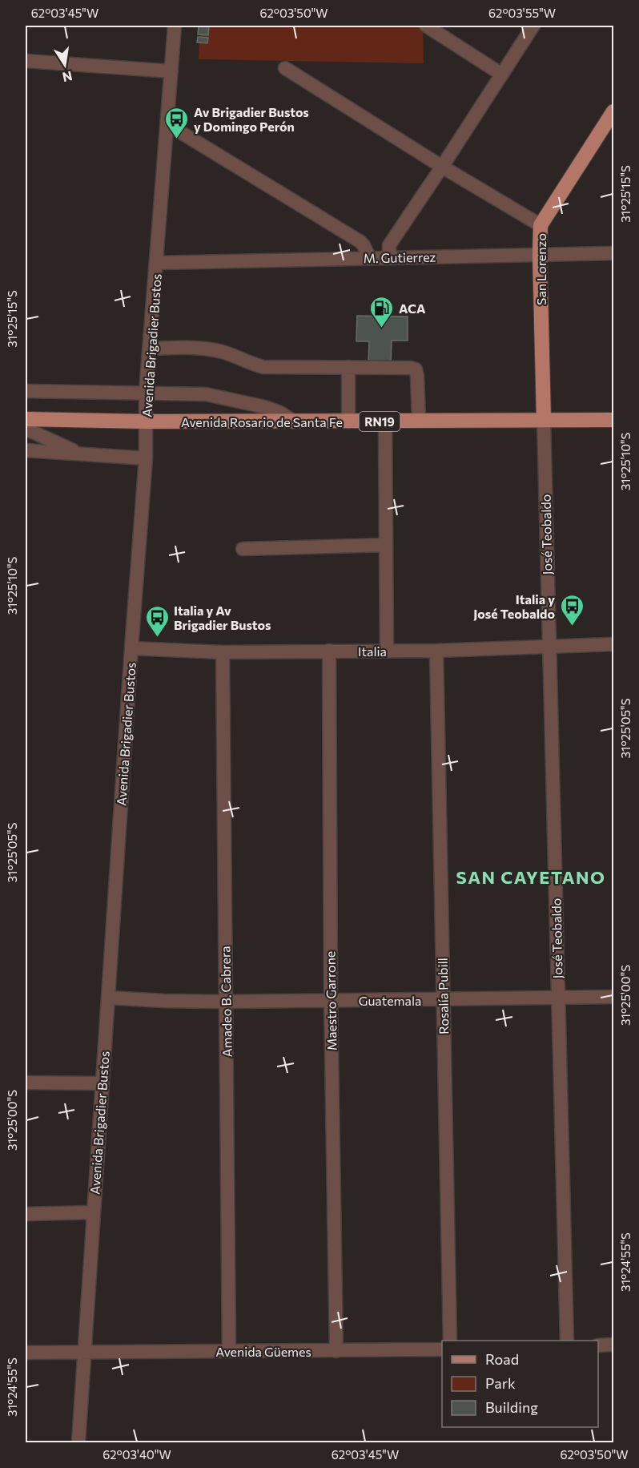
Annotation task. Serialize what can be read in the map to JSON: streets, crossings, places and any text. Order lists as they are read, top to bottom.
{
  "streets": {
    "main road": ["San Lorenzo", "Avenida Rosario de Santa Fe", "RN19"],
    "street": [
      "M. Gutierrez",
      "Avenida Brigadier Bustos",
      "José Teobaldo",
      "Italia",
      "Rosalía Pubill",
      "Guatemala",
      "Maestro Garrone",
      "Amadeo B. Cabrera",
      "Avenida Güemes"
    ]
  },
  "crossings": [
    ["M. Gutierrez", "San Lorenzo"],
    ["M. Gutierrez", "Avenida Brigadier Bustos"],
    ["San Lorenzo", "Avenida Rosario de Santa Fe"],
    ["San Lorenzo", "José Teobaldo"],
    ["Avenida Brigadier Bustos", "Avenida Rosario de Santa Fe"],
    ["Avenida Brigadier Bustos", "Italia"],
    ["Avenida Brigadier Bustos", "Guatemala"],
    ["Avenida Brigadier Bustos", "Avenida Güemes"],
    ["Avenida Rosario de Santa Fe", "José Teobaldo"],
    ["José Teobaldo", "Italia"],
    ["José Teobaldo", "Guatemala"],
    ["Italia", "Rosalía Pubill"],
    ["Italia", "Maestro Garrone"],
    ["Italia", "Amadeo B. Cabrera"],
    ["Rosalía Pubill", "Guatemala"],
    ["Guatemala", "Maestro Garrone"],
    ["Guatemala", "Amadeo B. Cabrera"],
    ["Maestro Garrone", "Avenida Güemes"],
    ["Amadeo B. Cabrera", "Avenida Güemes"]
  ],
  "districts": ["SAN CAYETANO"],
  "places": {
    "bus stop": ["Av Brigadier Bustos y Domingo Perón", "Italia y José Teobaldo", "Italia y Av Brigadier Bustos"],
    "fuel station": ["ACA"]
  },
  "legend": ["Road", "Park", "Building"],
  "north": "bottom",
  "coordinates": [
    "62°03'45\"W",
    "62°03'50\"W",
    "62°03'55\"W",
    "31°25'15\"S",
    "31°25'10\"S",
    "31°25'05\"S",
    "31°25'00\"S",
    "31°24'55\"S",
    "62°03'40\"W"
  ]
}
